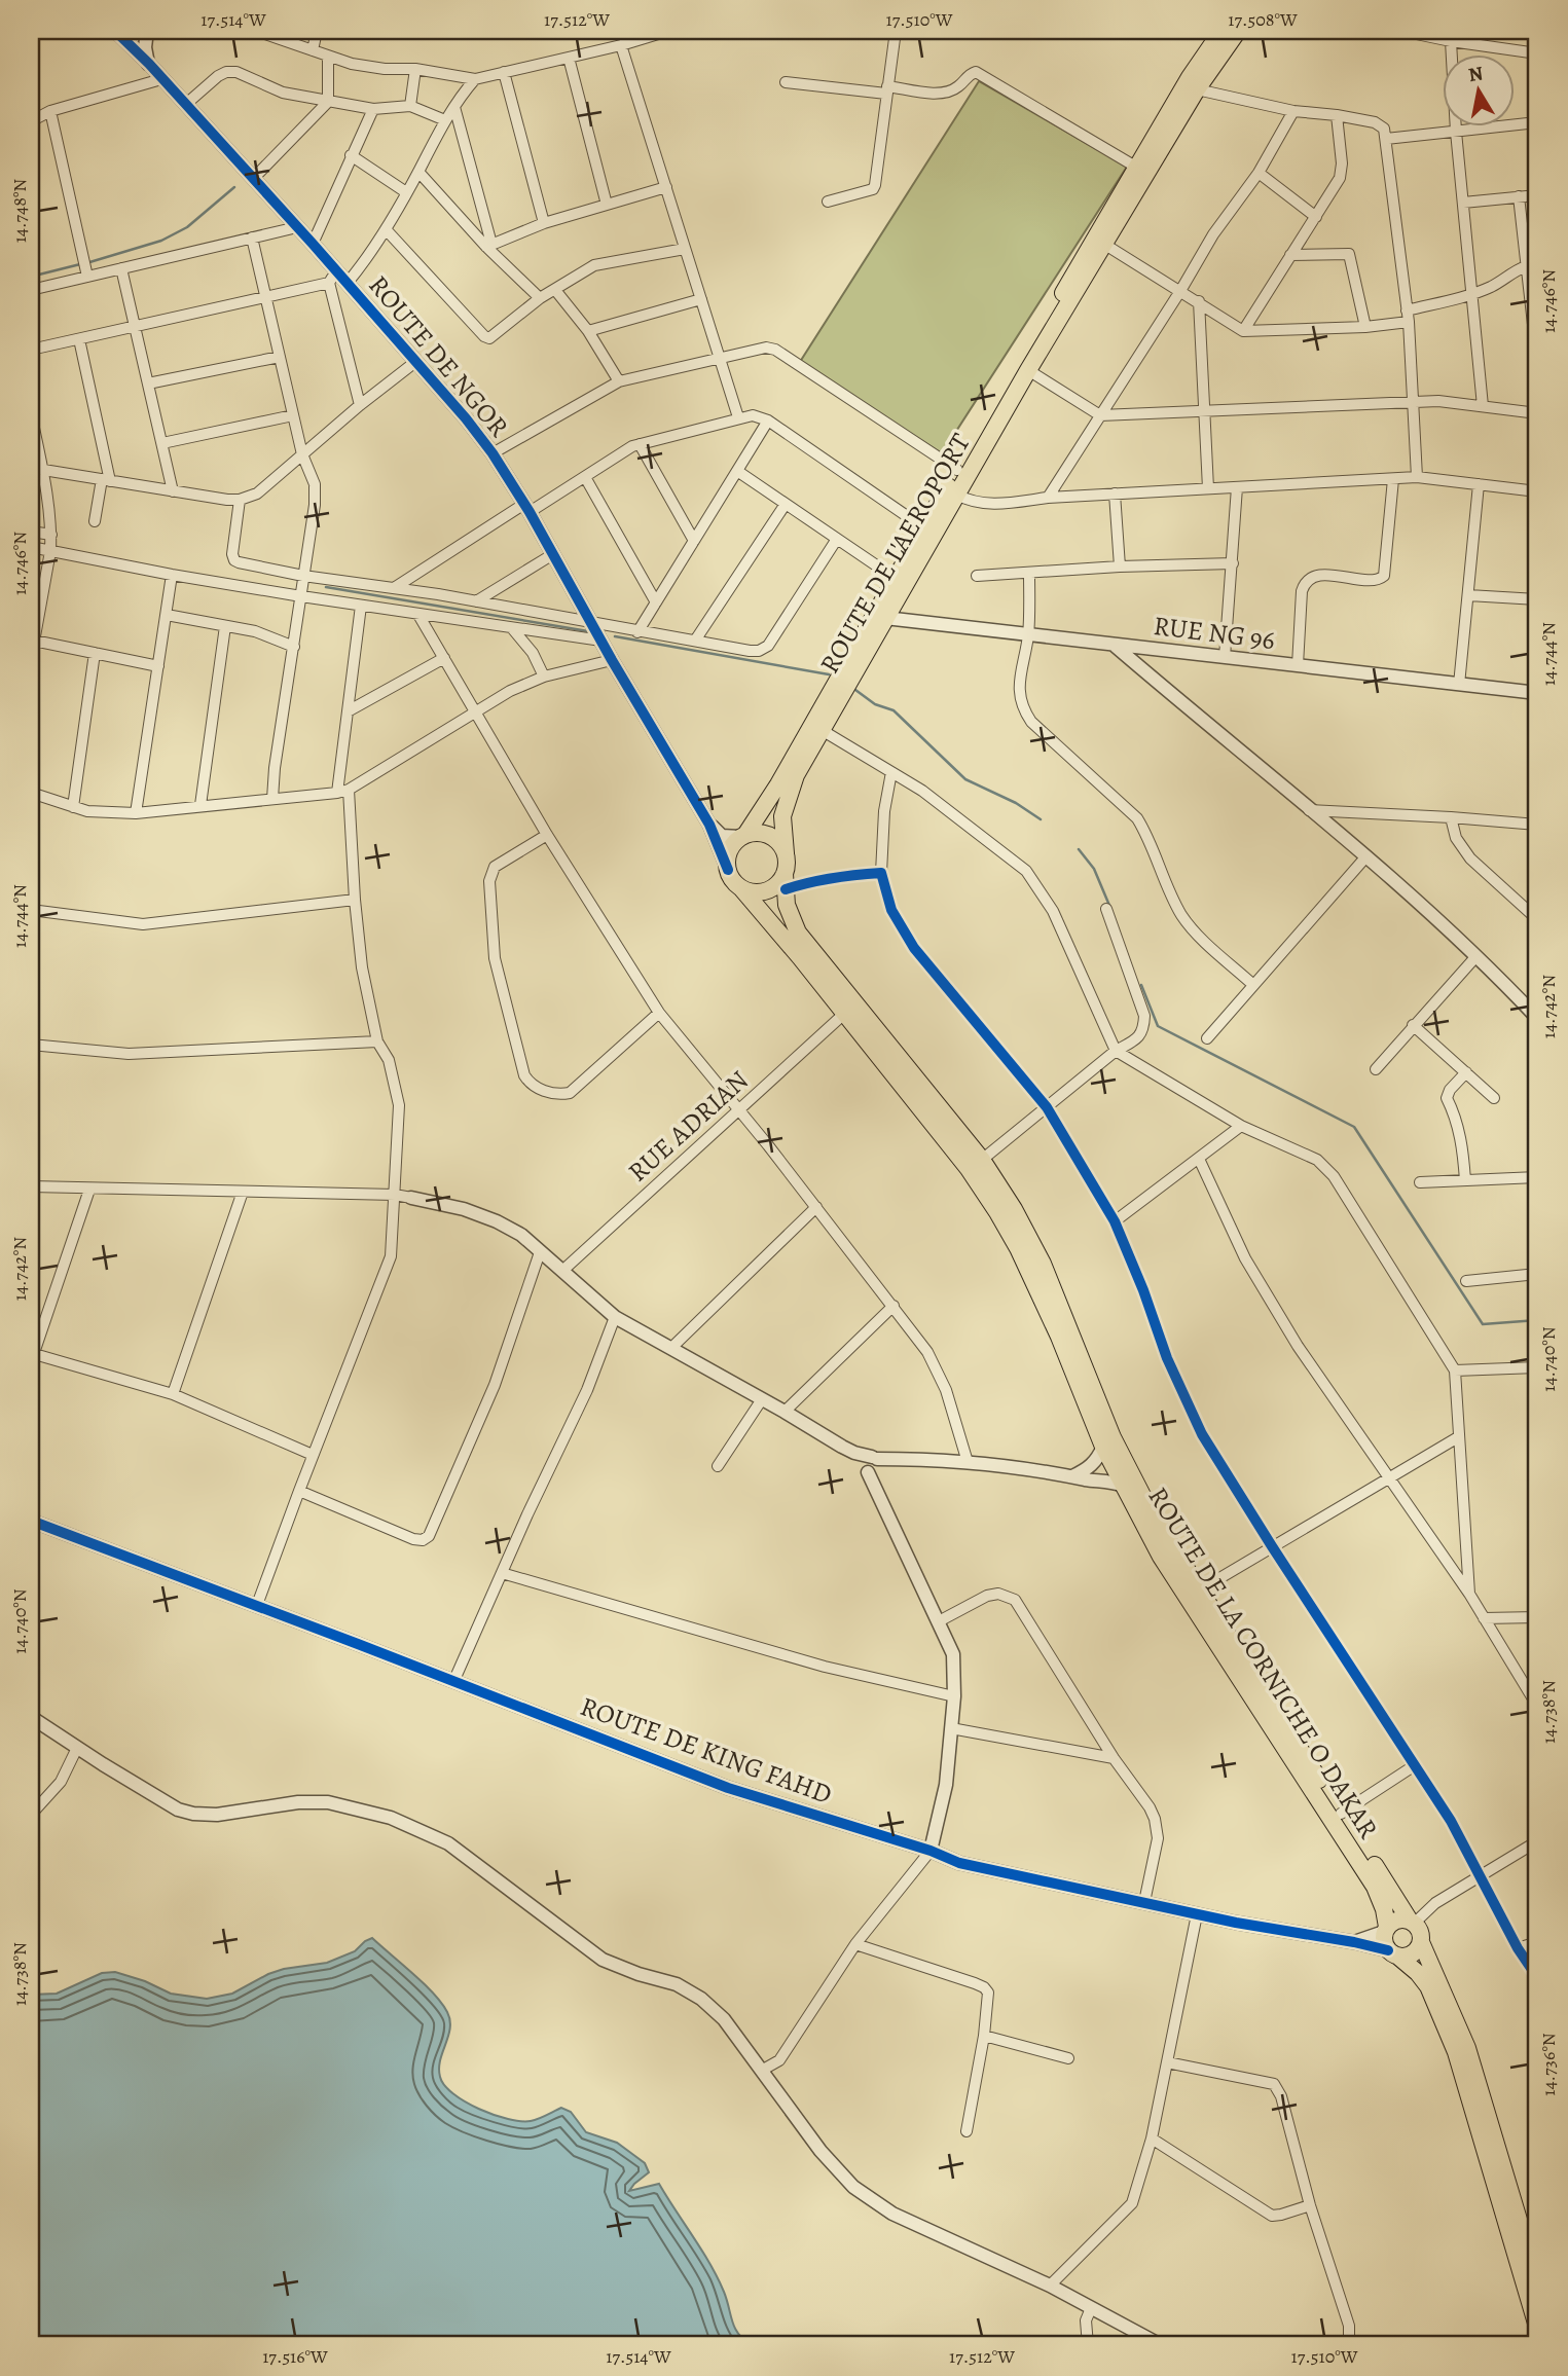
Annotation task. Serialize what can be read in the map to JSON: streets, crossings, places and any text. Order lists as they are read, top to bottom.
{
  "streets": {
    "highway": ["ROUTE DE L'AEROPORT", "ROUTE DE LA CORNICHE O DAKAR"],
    "street": [
      "ROUTE DE NGOR",
      "RUE NG 96",
      "RUE ADRIAN",
      "ROUTE DE KING FAHD"
    ]
  },
  "crossings": [
    ["ROUTE DE NGOR", "ROUTE DE L'AEROPORT"],
    ["ROUTE DE NGOR", "ROUTE DE LA CORNICHE O DAKAR"],
    ["ROUTE DE L'AEROPORT", "RUE NG 96"],
    ["ROUTE DE L'AEROPORT", "ROUTE DE LA CORNICHE O DAKAR"],
    ["RUE ADRIAN", "ROUTE DE LA CORNICHE O DAKAR"],
    ["ROUTE DE LA CORNICHE O DAKAR", "ROUTE DE KING FAHD"]
  ],
  "north": "top",
  "coordinates": [
    "17.514°W",
    "17.512°W",
    "17.510°W",
    "17.508°W",
    "14.748°N",
    "14.746°N",
    "14.744°N",
    "14.742°N",
    "14.740°N",
    "14.738°N",
    "14.736°N",
    "17.516°W"
  ]
}
